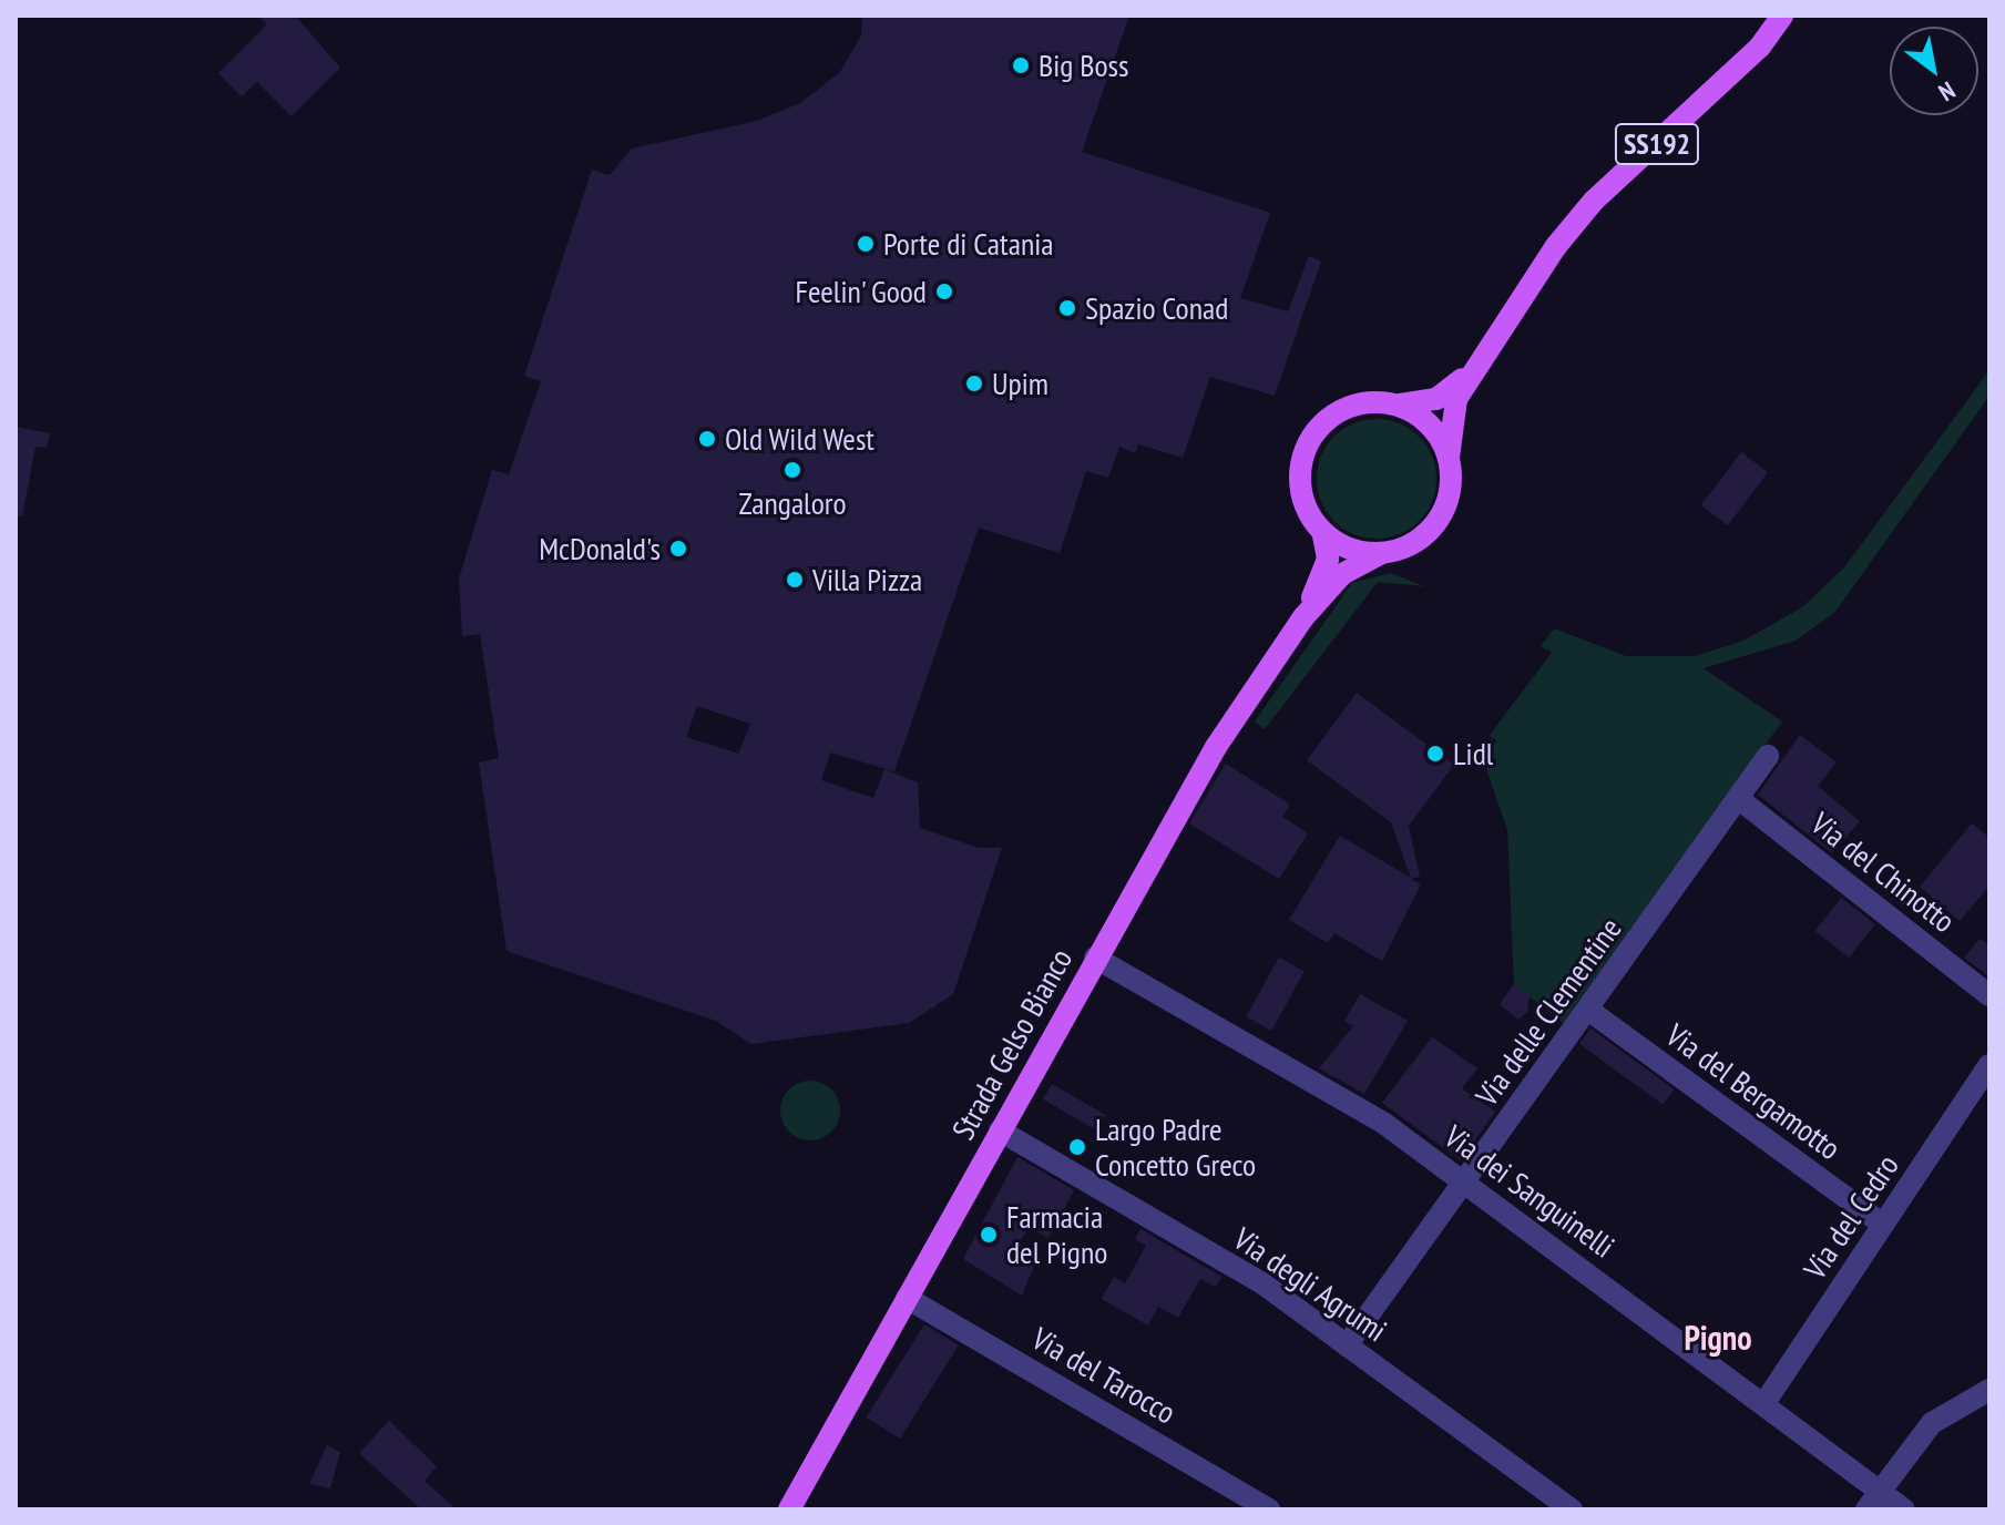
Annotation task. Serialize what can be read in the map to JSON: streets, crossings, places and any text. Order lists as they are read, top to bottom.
{
  "streets": {
    "main road": ["SS192", "Strada Gelso Bianco"],
    "street": [
      "Via del Chinotto",
      "Via delle Clementine",
      "Via del Bergamotto",
      "Via dei Sanguinelli",
      "Via del Cedro",
      "Via degli Agrumi",
      "Via del Tarocco"
    ]
  },
  "crossings": [
    ["Via del Chinotto", "Via delle Clementine"],
    ["Via delle Clementine", "Via del Bergamotto"],
    ["Via delle Clementine", "Via dei Sanguinelli"],
    ["Via delle Clementine", "Via degli Agrumi"],
    ["Strada Gelso Bianco", "Via dei Sanguinelli"],
    ["Strada Gelso Bianco", "Via degli Agrumi"],
    ["Strada Gelso Bianco", "Via del Tarocco"],
    ["Via del Bergamotto", "Via del Cedro"],
    ["Via dei Sanguinelli", "Via del Cedro"]
  ],
  "districts": ["Pigno"],
  "places": [
    "Big Boss",
    "Porte di Catania",
    "Feelin' Good",
    "Spazio Conad",
    "Upim",
    "Old Wild West",
    "Zangaloro",
    "McDonald's",
    "Villa Pizza",
    "Lidl",
    "Largo Padre Concetto Greco",
    "Farmacia del Pigno"
  ],
  "north": "bottom right"
}
